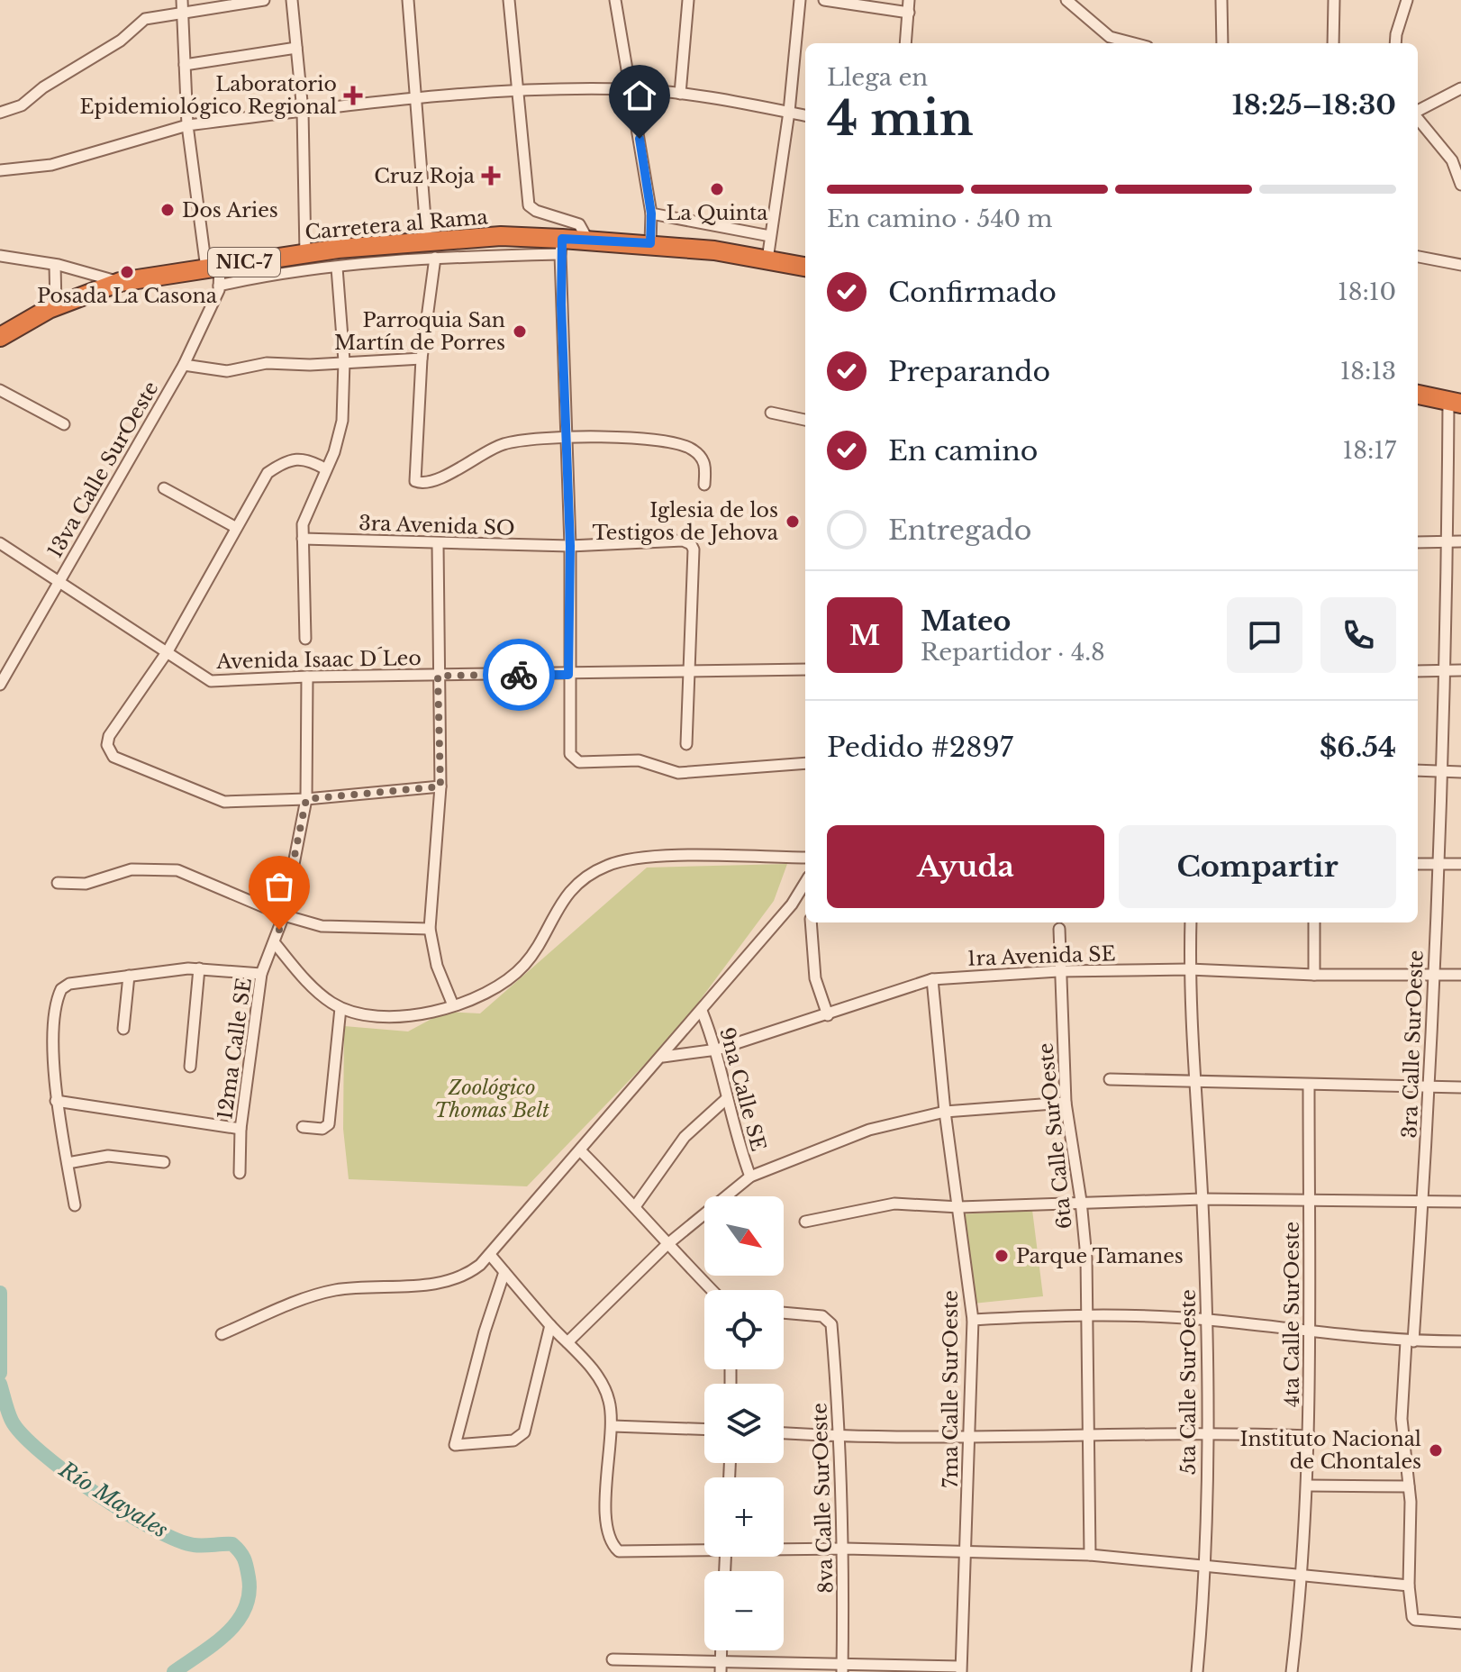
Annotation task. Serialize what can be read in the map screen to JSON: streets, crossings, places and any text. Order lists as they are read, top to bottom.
{
  "streets": {
    "highway": ["Carretera al Rama", "NIC-7"],
    "street": [
      "13va Calle SurOeste",
      "3ra Avenida SO",
      "Avenida Isaac D´Leo",
      "1ra Avenida SE",
      "3ra Calle SurOeste",
      "12ma Calle SE",
      "9na Calle SE",
      "6ta Calle SurOeste",
      "4ta Calle SurOeste",
      "5ta Calle SurOeste",
      "7ma Calle SurOeste",
      "8va Calle SurOeste"
    ]
  },
  "crossings": [
    ["Carretera al Rama", "13va Calle SurOeste"],
    ["13va Calle SurOeste", "Avenida Isaac D´Leo"],
    ["3ra Avenida SO", "Avenida Isaac D´Leo"],
    ["Avenida Isaac D´Leo", "12ma Calle SE"],
    ["1ra Avenida SE", "3ra Calle SurOeste"],
    ["1ra Avenida SE", "9na Calle SE"],
    ["1ra Avenida SE", "6ta Calle SurOeste"],
    ["1ra Avenida SE", "5ta Calle SurOeste"],
    ["1ra Avenida SE", "7ma Calle SurOeste"]
  ],
  "water": ["Río Mayales"],
  "parks": ["Zoológico Thomas Belt"],
  "places": {
    "health": ["Laboratorio Epidemiológico Regional", "Cruz Roja"],
    "other": [
      "La Quinta",
      "Dos Aries",
      "Posada La Casona",
      "Parroquia San Martín de Porres",
      "Iglesia de los Testigos de Jehova",
      "Parque Tamanes",
      "Instituto Nacional de Chontales"
    ]
  },
  "north": "bottom right",
  "page": {
    "heading": ["4 min", "Llega en", "18:25–18:30"],
    "panel": [
      "Mateo",
      "Repartidor · 4.8",
      "Pedido #2897",
      "$6.54"
    ],
    "bar": "En camino · 540 m",
    "list": [
      ["Confirmado", "18:10"],
      ["Preparando", "18:13"],
      ["En camino", "18:17"],
      "Entregado"
    ],
    "round": "M",
    "buttons": ["Ayuda", "Compartir"],
    "map_buttons": ["+", "−"]
  }
}
